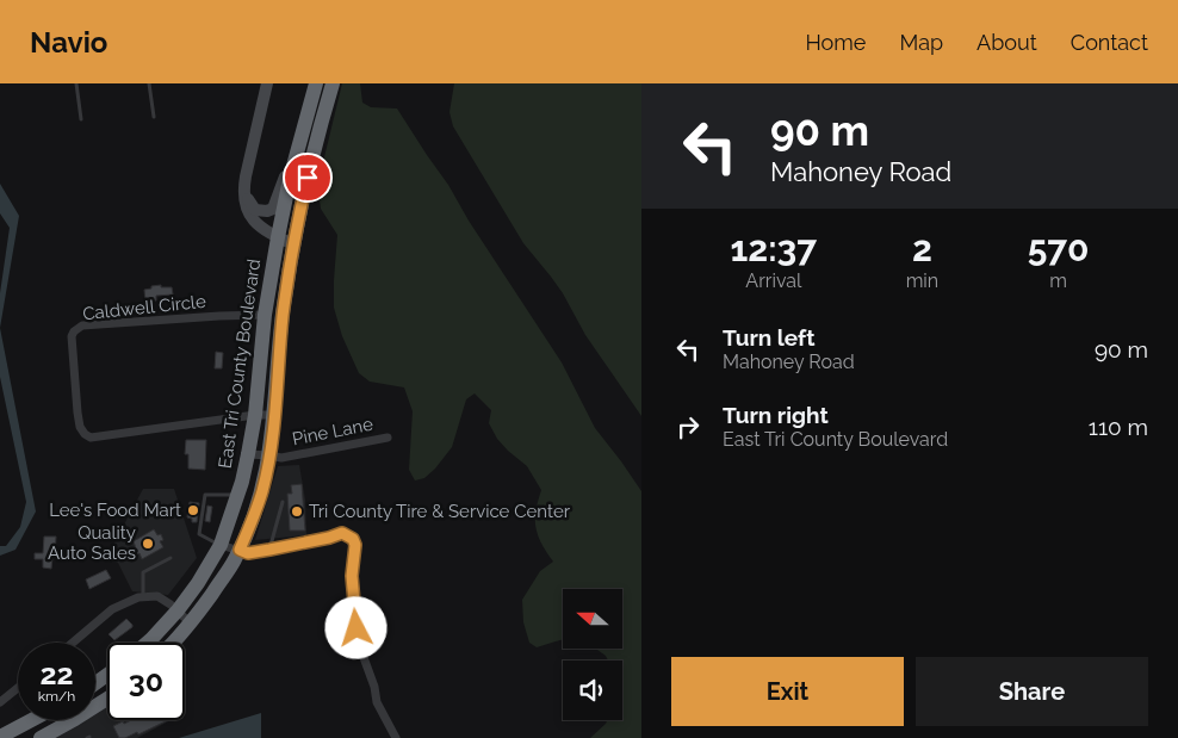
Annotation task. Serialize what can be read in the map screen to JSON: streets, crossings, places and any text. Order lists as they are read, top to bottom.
{
  "streets": {
    "highway": ["East Tri County Boulevard"],
    "street": ["Caldwell Circle", "Pine Lane"]
  },
  "crossings": [
    ["Caldwell Circle", "East Tri County Boulevard"],
    ["East Tri County Boulevard", "Pine Lane"]
  ],
  "places": ["Lee's Food Mart", "Tri County Tire & Service Center", "Quality Auto Sales"],
  "north": "left",
  "page": {
    "header": "Navio",
    "nav": [
      "Home",
      "Map",
      "About",
      "Contact"
    ],
    "turn": ["90 m", "Mahoney Road"],
    "eta": [
      "12:37",
      "Arrival",
      "2",
      "min",
      "570",
      "m"
    ],
    "list": [
      {
        "name": "Turn left",
        "note": "Mahoney Road",
        "value": "90 m"
      },
      {
        "name": "Turn right",
        "note": "East Tri County Boulevard",
        "value": "110 m"
      }
    ],
    "speed": "22 km/h",
    "limit": "30",
    "buttons": ["Exit", "Share"]
  }
}
